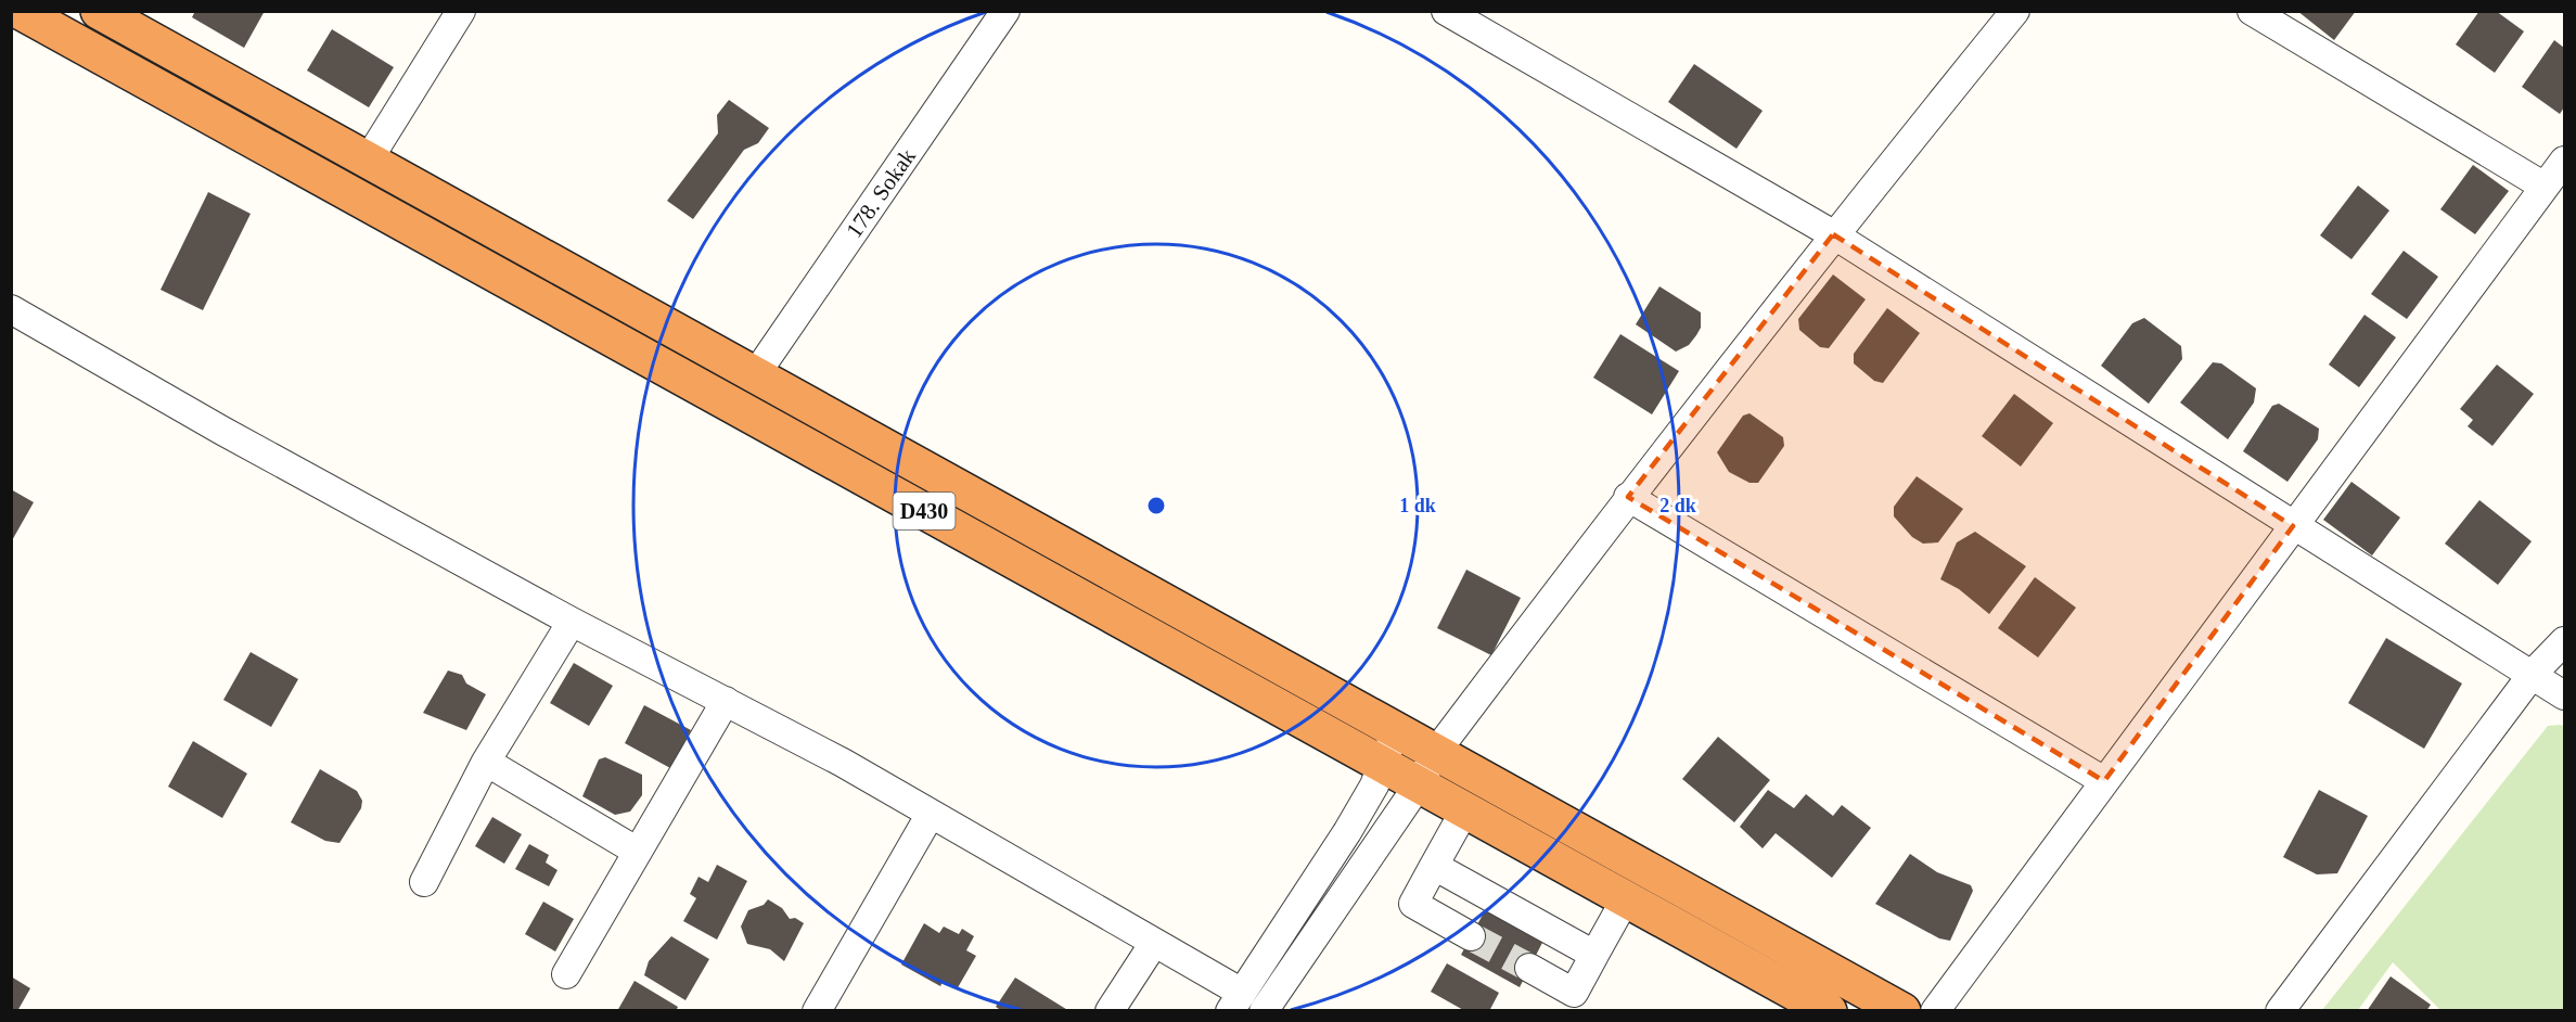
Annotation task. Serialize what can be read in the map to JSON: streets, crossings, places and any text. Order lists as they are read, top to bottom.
{
  "streets": {
    "highway": ["D430"],
    "street": ["178. Sokak"]
  },
  "crossings": [
    ["178. Sokak", "D430"]
  ],
  "rings": ["1 dk", "2 dk"]
}
